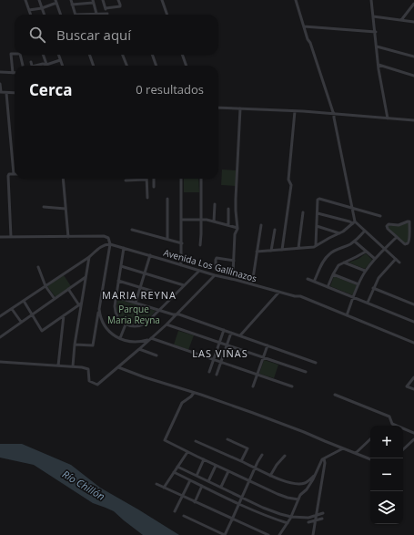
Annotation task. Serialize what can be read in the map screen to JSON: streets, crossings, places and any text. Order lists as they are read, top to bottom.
{
  "streets": {
    "street": ["Avenida Los Gallinazos"]
  },
  "districts": ["MARIA REYNA", "LAS VIÑAS"],
  "water": ["Río Chillón"],
  "parks": ["Parque Maria Reyna"],
  "page": {
    "search": "Buscar aquí",
    "heading": ["Cerca", "0 resultados"],
    "map_buttons": ["+", "−"]
  }
}
